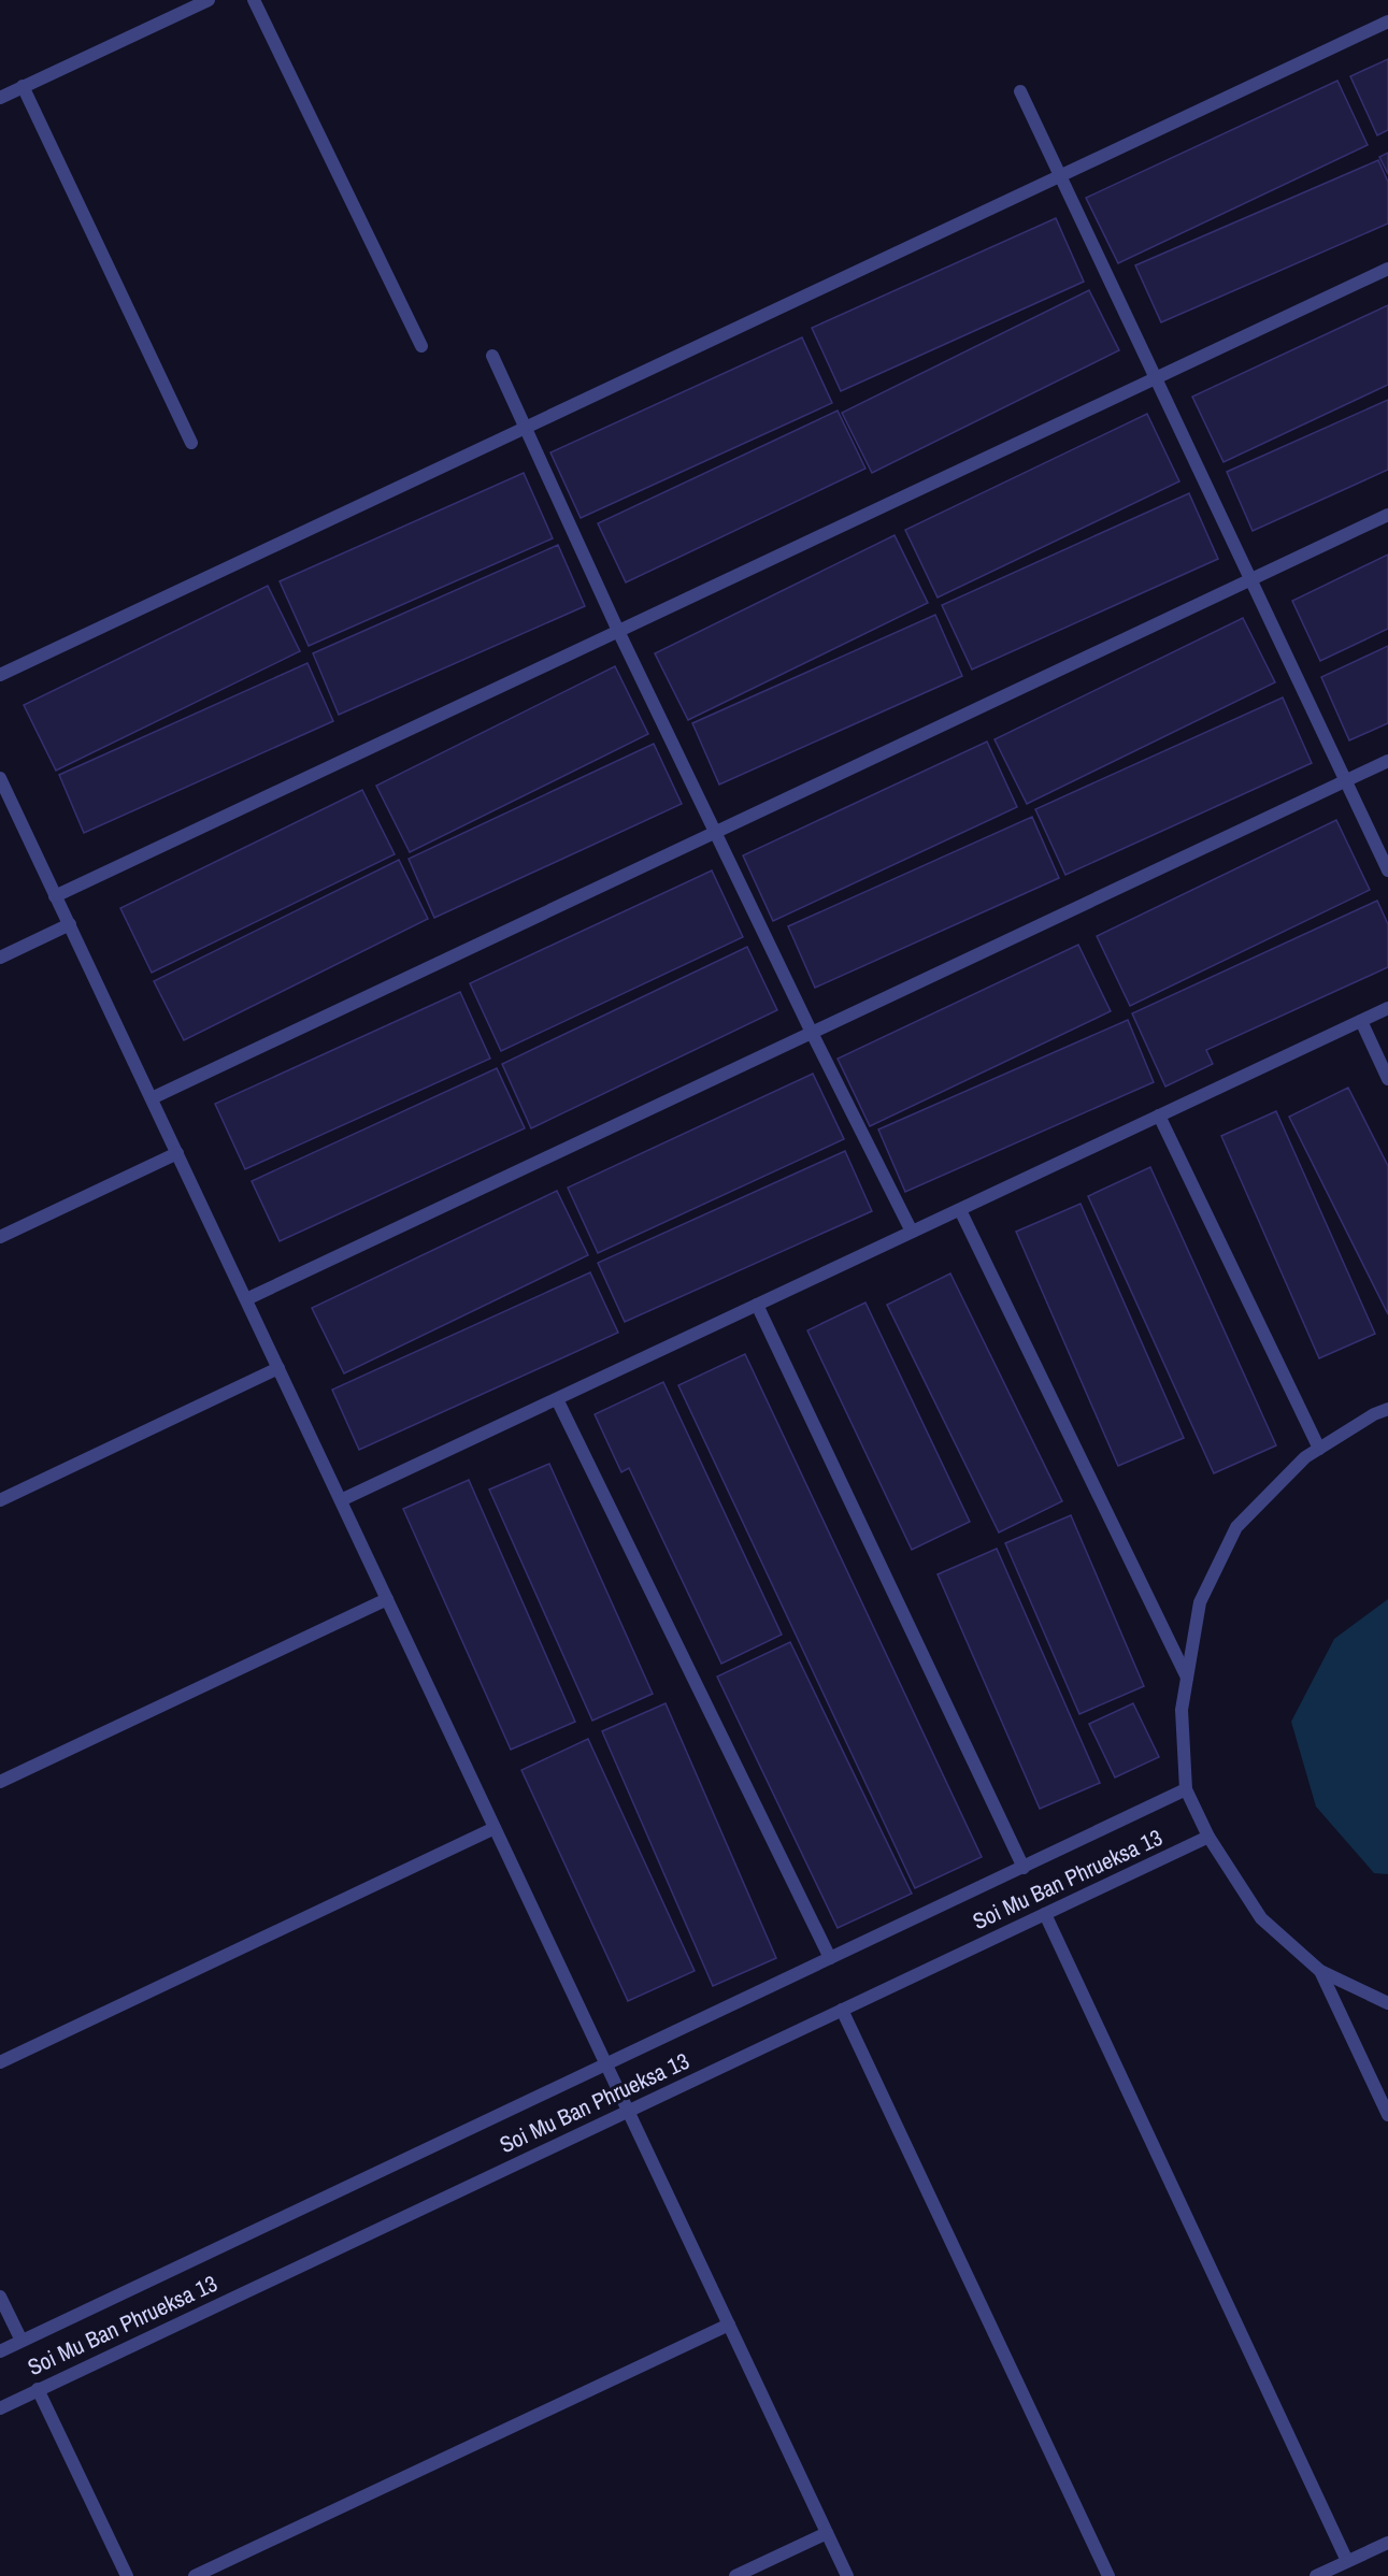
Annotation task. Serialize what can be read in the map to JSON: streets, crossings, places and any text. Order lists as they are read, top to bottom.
{
  "streets": {
    "street": ["Soi Mu Ban Phrueksa 13"]
  }
}
